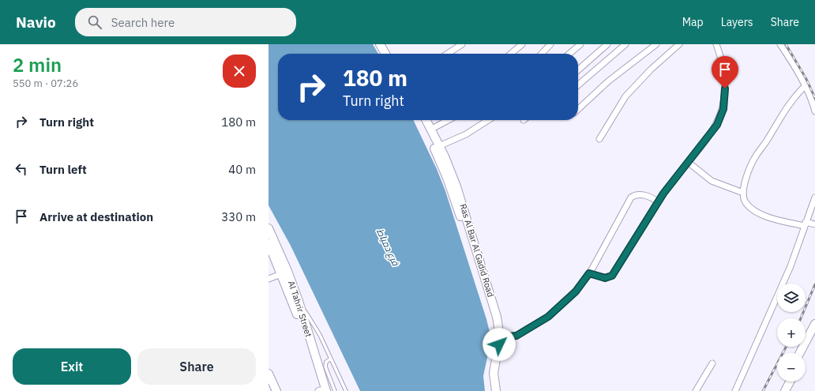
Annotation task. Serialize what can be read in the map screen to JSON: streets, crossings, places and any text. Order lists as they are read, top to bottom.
{
  "streets": {
    "main road": ["Ras Al Bar Al Gadid Road", "Al Tahrir Street"]
  },
  "water": ["فرع دمياط"],
  "page": {
    "header": "Navio",
    "search": "Search here",
    "nav": ["Map", "Layers", "Share"],
    "heading": ["2 min", "550 m · 07:26"],
    "turn": ["180 m", "Turn right"],
    "list": [
      {
        "name": "Turn right",
        "value": "180 m"
      },
      {
        "name": "Turn left",
        "value": "40 m"
      },
      {
        "name": "Arrive at destination",
        "value": "330 m"
      }
    ],
    "map_buttons": ["+", "−"],
    "buttons": ["Exit", "Share"]
  }
}
